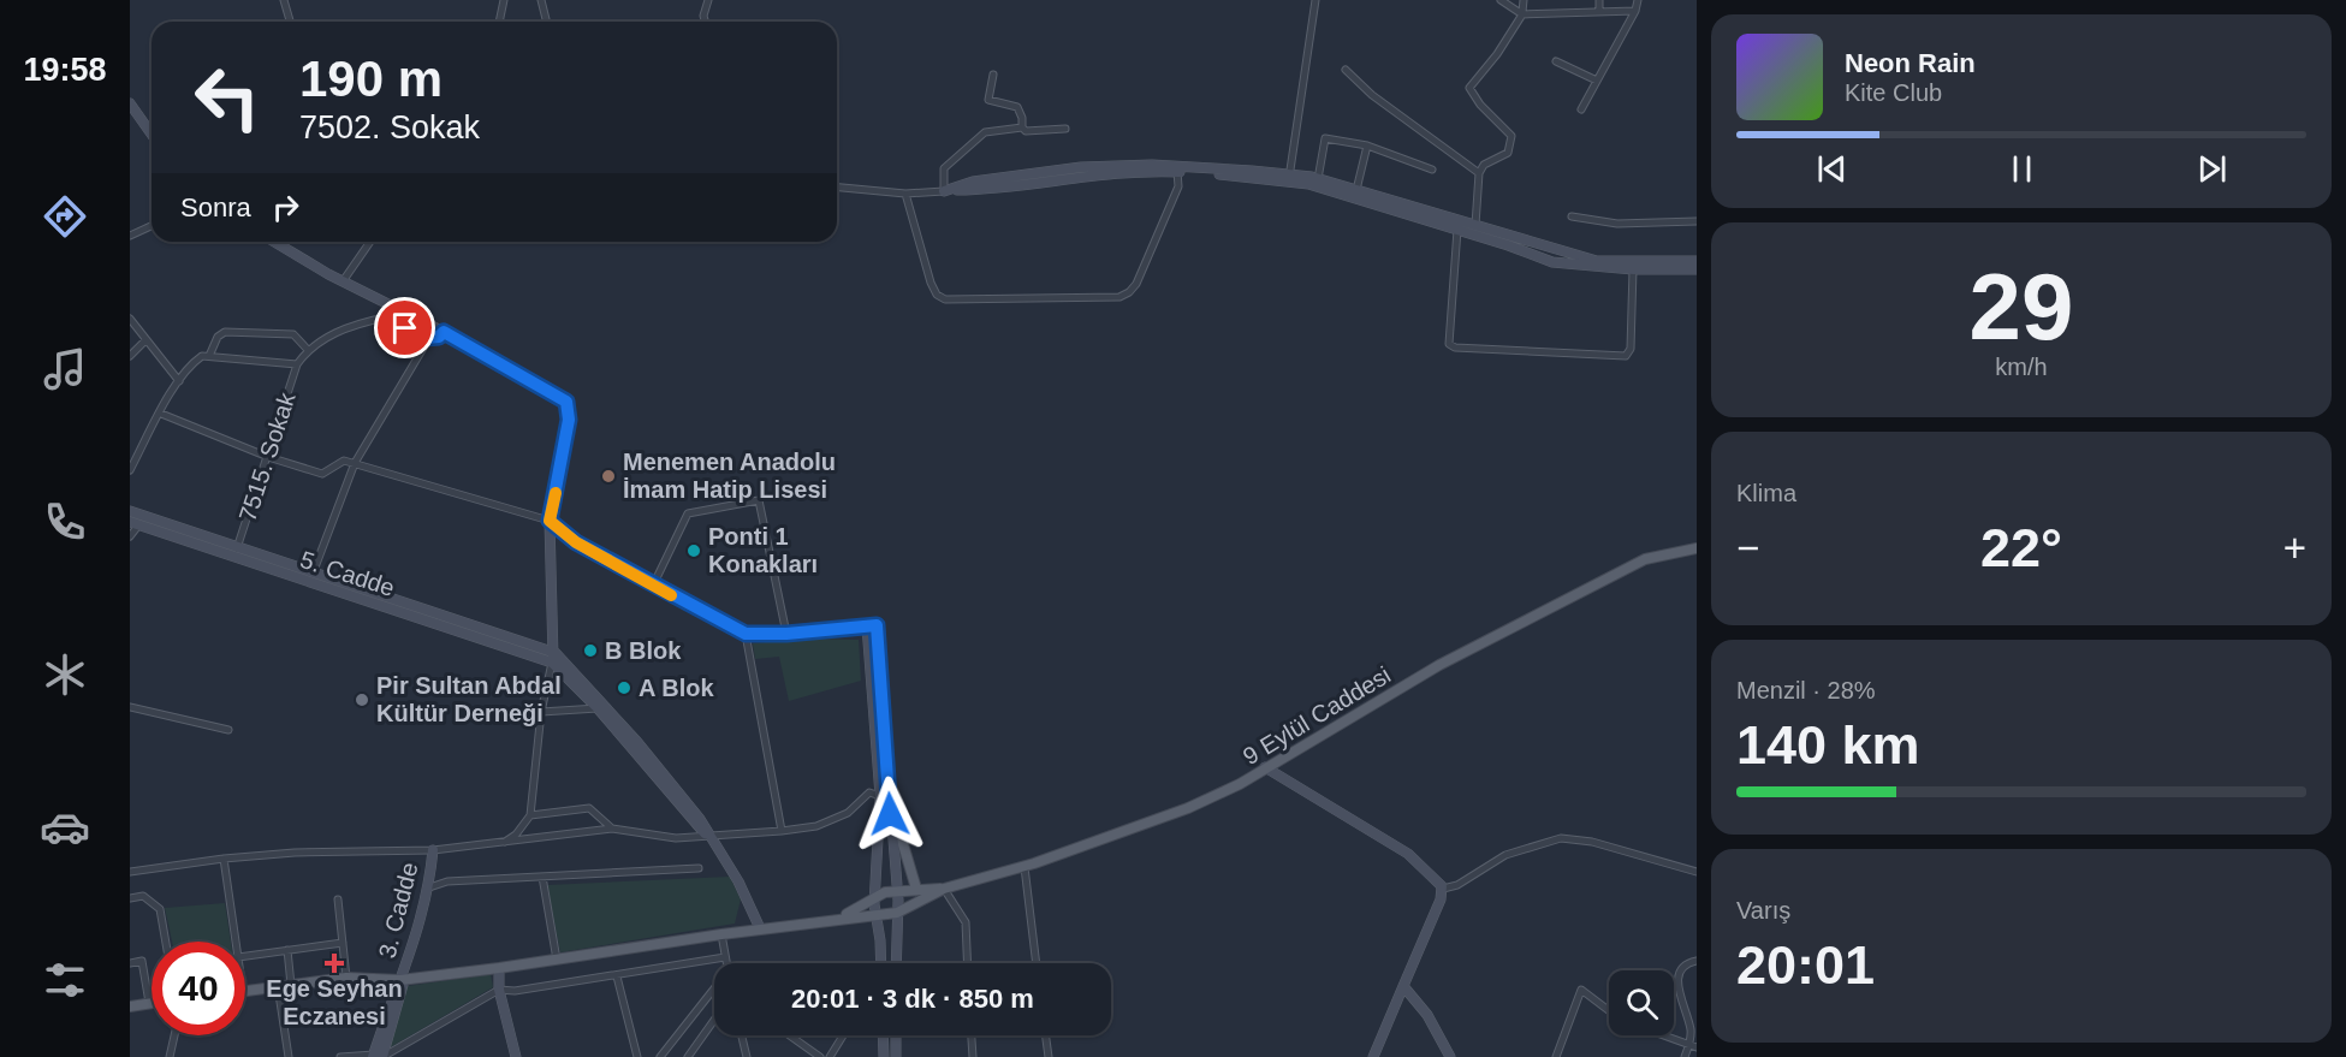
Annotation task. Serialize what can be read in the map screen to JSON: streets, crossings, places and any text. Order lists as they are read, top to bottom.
{
  "streets": {
    "main road": ["9 Eylül Caddesi"],
    "street": ["7515. Sokak", "5. Cadde", "3. Cadde"]
  },
  "crossings": [
    ["9 Eylül Caddesi", "3. Cadde"]
  ],
  "places": {
    "other": [
      "Menemen Anadolu İmam Hatip Lisesi",
      "Ponti 1 Konakları",
      "B Blok",
      "A Blok",
      "Pir Sultan Abdal Kültür Derneği"
    ],
    "health": ["Ege Seyhan Eczanesi"]
  },
  "page": {
    "tabs": "19:58",
    "turn": ["190 m", "7502. Sokak"],
    "song": ["Neon Rain", "Kite Club"],
    "then": "Sonra",
    "tile": [
      ["29", "km/h"],
      "Klima",
      ["Menzil · 28%", "140 km"],
      ["Varış", "20:01"]
    ],
    "heat": ["−", "22°", "+"],
    "limit": "40",
    "trip": "20:01 · 3 dk · 850 m"
  }
}
